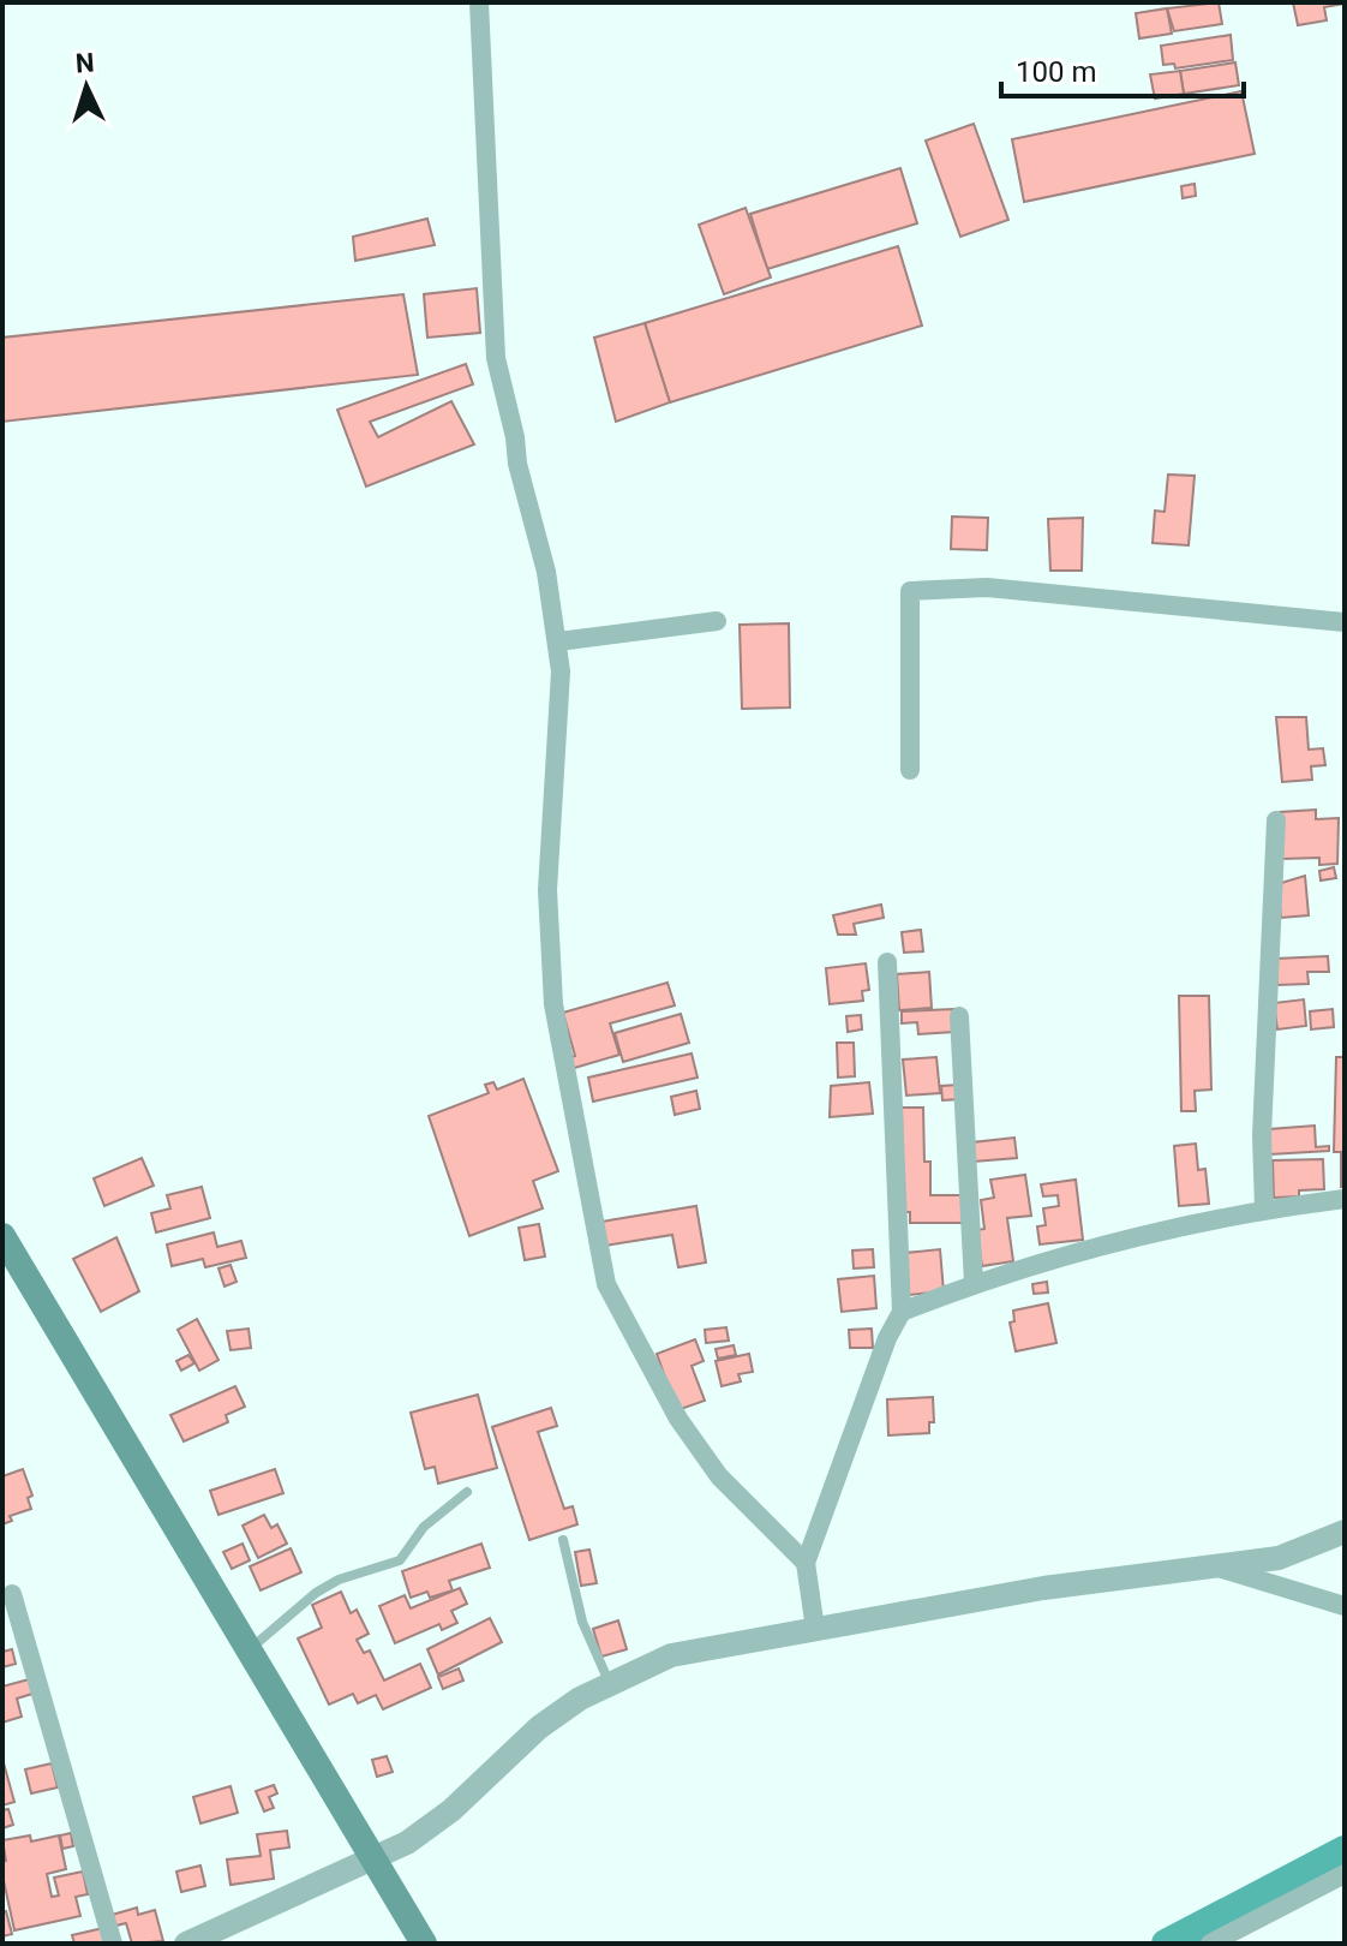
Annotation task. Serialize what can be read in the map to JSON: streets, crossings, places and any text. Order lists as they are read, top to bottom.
{
  "scale_bar": "100 m",
  "north": "top"
}
